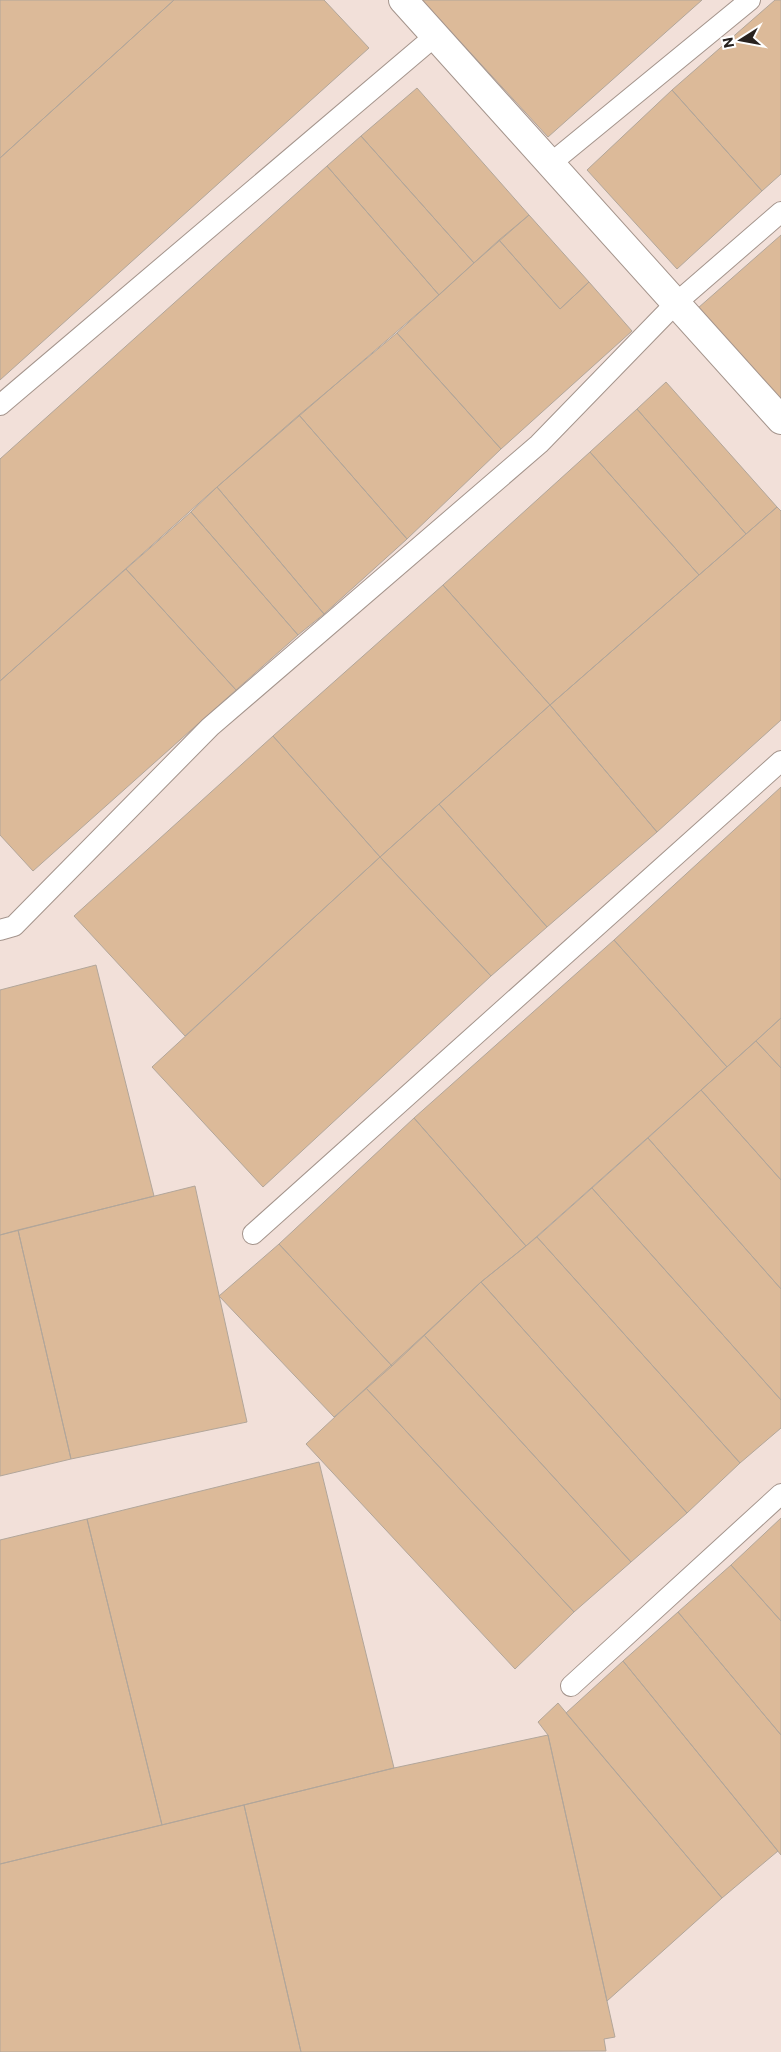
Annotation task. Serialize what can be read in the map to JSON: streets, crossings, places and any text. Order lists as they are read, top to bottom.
{
  "north": "left"
}
